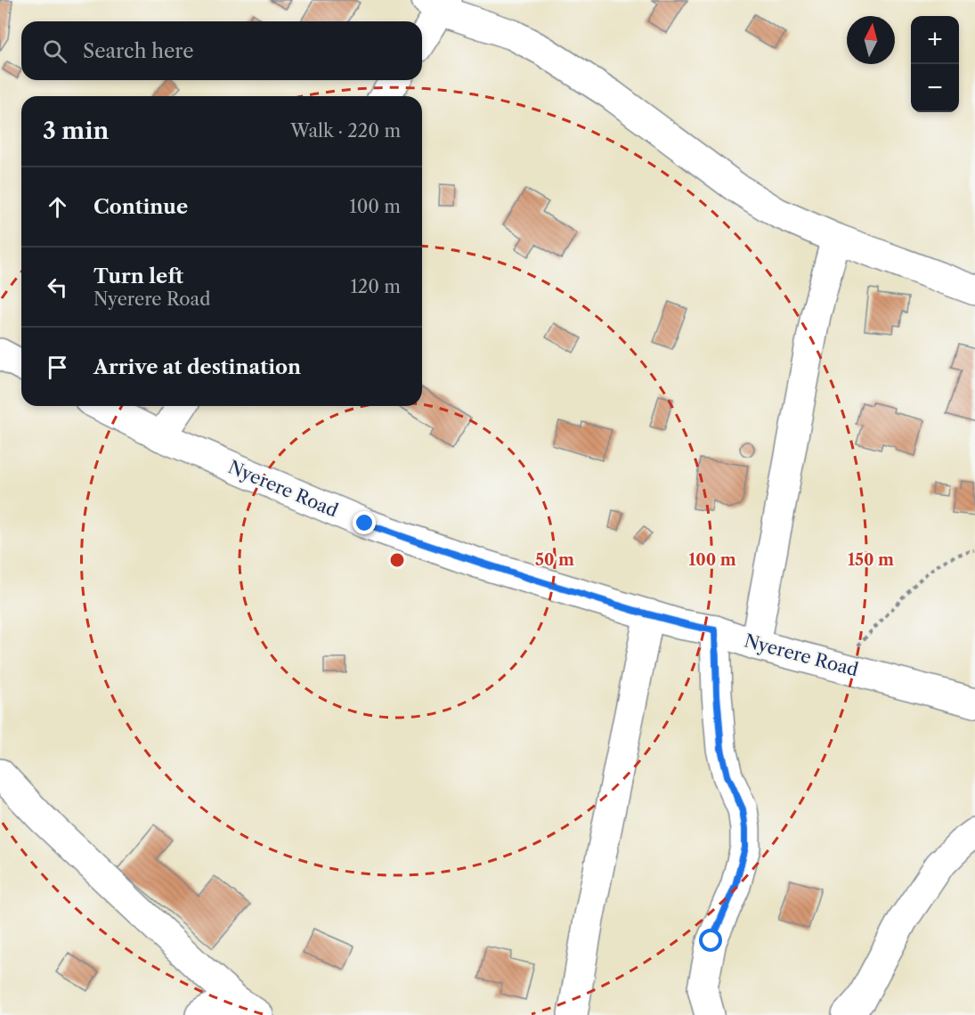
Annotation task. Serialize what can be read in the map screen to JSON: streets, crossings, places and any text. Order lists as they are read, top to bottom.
{
  "streets": {
    "street": ["Nyerere Road"]
  },
  "north": "top",
  "page": {
    "map_buttons": ["+", "−"],
    "search": "Search here",
    "heading": ["3 min", "Walk · 220 m"],
    "list": [
      ["Continue", "100 m"],
      ["Turn left", "Nyerere Road", "120 m"],
      "Arrive at destination"
    ]
  },
  "rings": ["50 m", "100 m", "150 m"]
}
